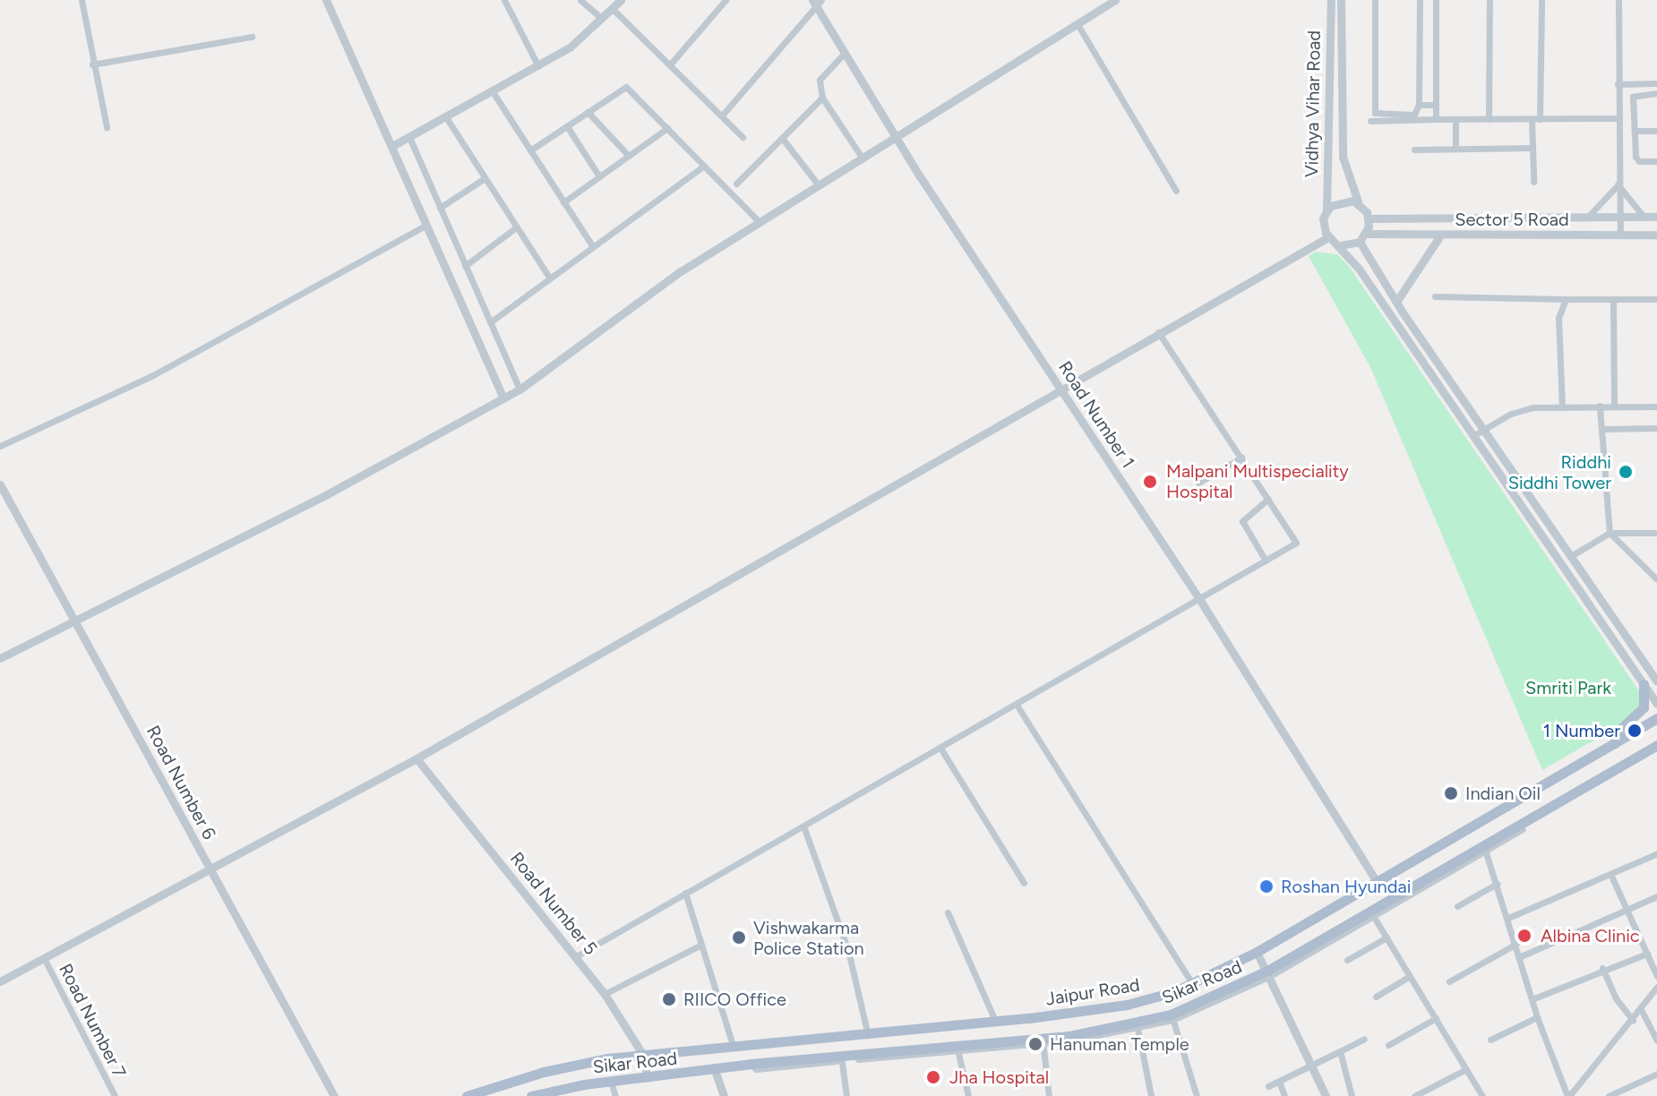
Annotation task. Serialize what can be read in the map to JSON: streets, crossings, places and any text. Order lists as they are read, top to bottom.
{
  "streets": {
    "main road": ["Sikar Road", "Jaipur Road"],
    "street": [
      "Vidhya Vihar Road",
      "Sector 5 Road",
      "Road Number 1",
      "Road Number 6",
      "Road Number 5",
      "Road Number 7"
    ]
  },
  "crossings": [
    ["Vidhya Vihar Road", "Sector 5 Road"],
    ["Road Number 1", "Jaipur Road"],
    ["Road Number 5", "Sikar Road"],
    ["Road Number 5", "Jaipur Road"]
  ],
  "parks": ["Smriti Park"],
  "places": [
    "Riddhi Siddhi Tower",
    "Malpani Multispeciality Hospital",
    "1 Number",
    "Indian Oil",
    "Roshan Hyundai",
    "Albina Clinic",
    "Vishwakarma Police Station",
    "RIICO Office",
    "Hanuman Temple",
    "Jha Hospital"
  ]
}
